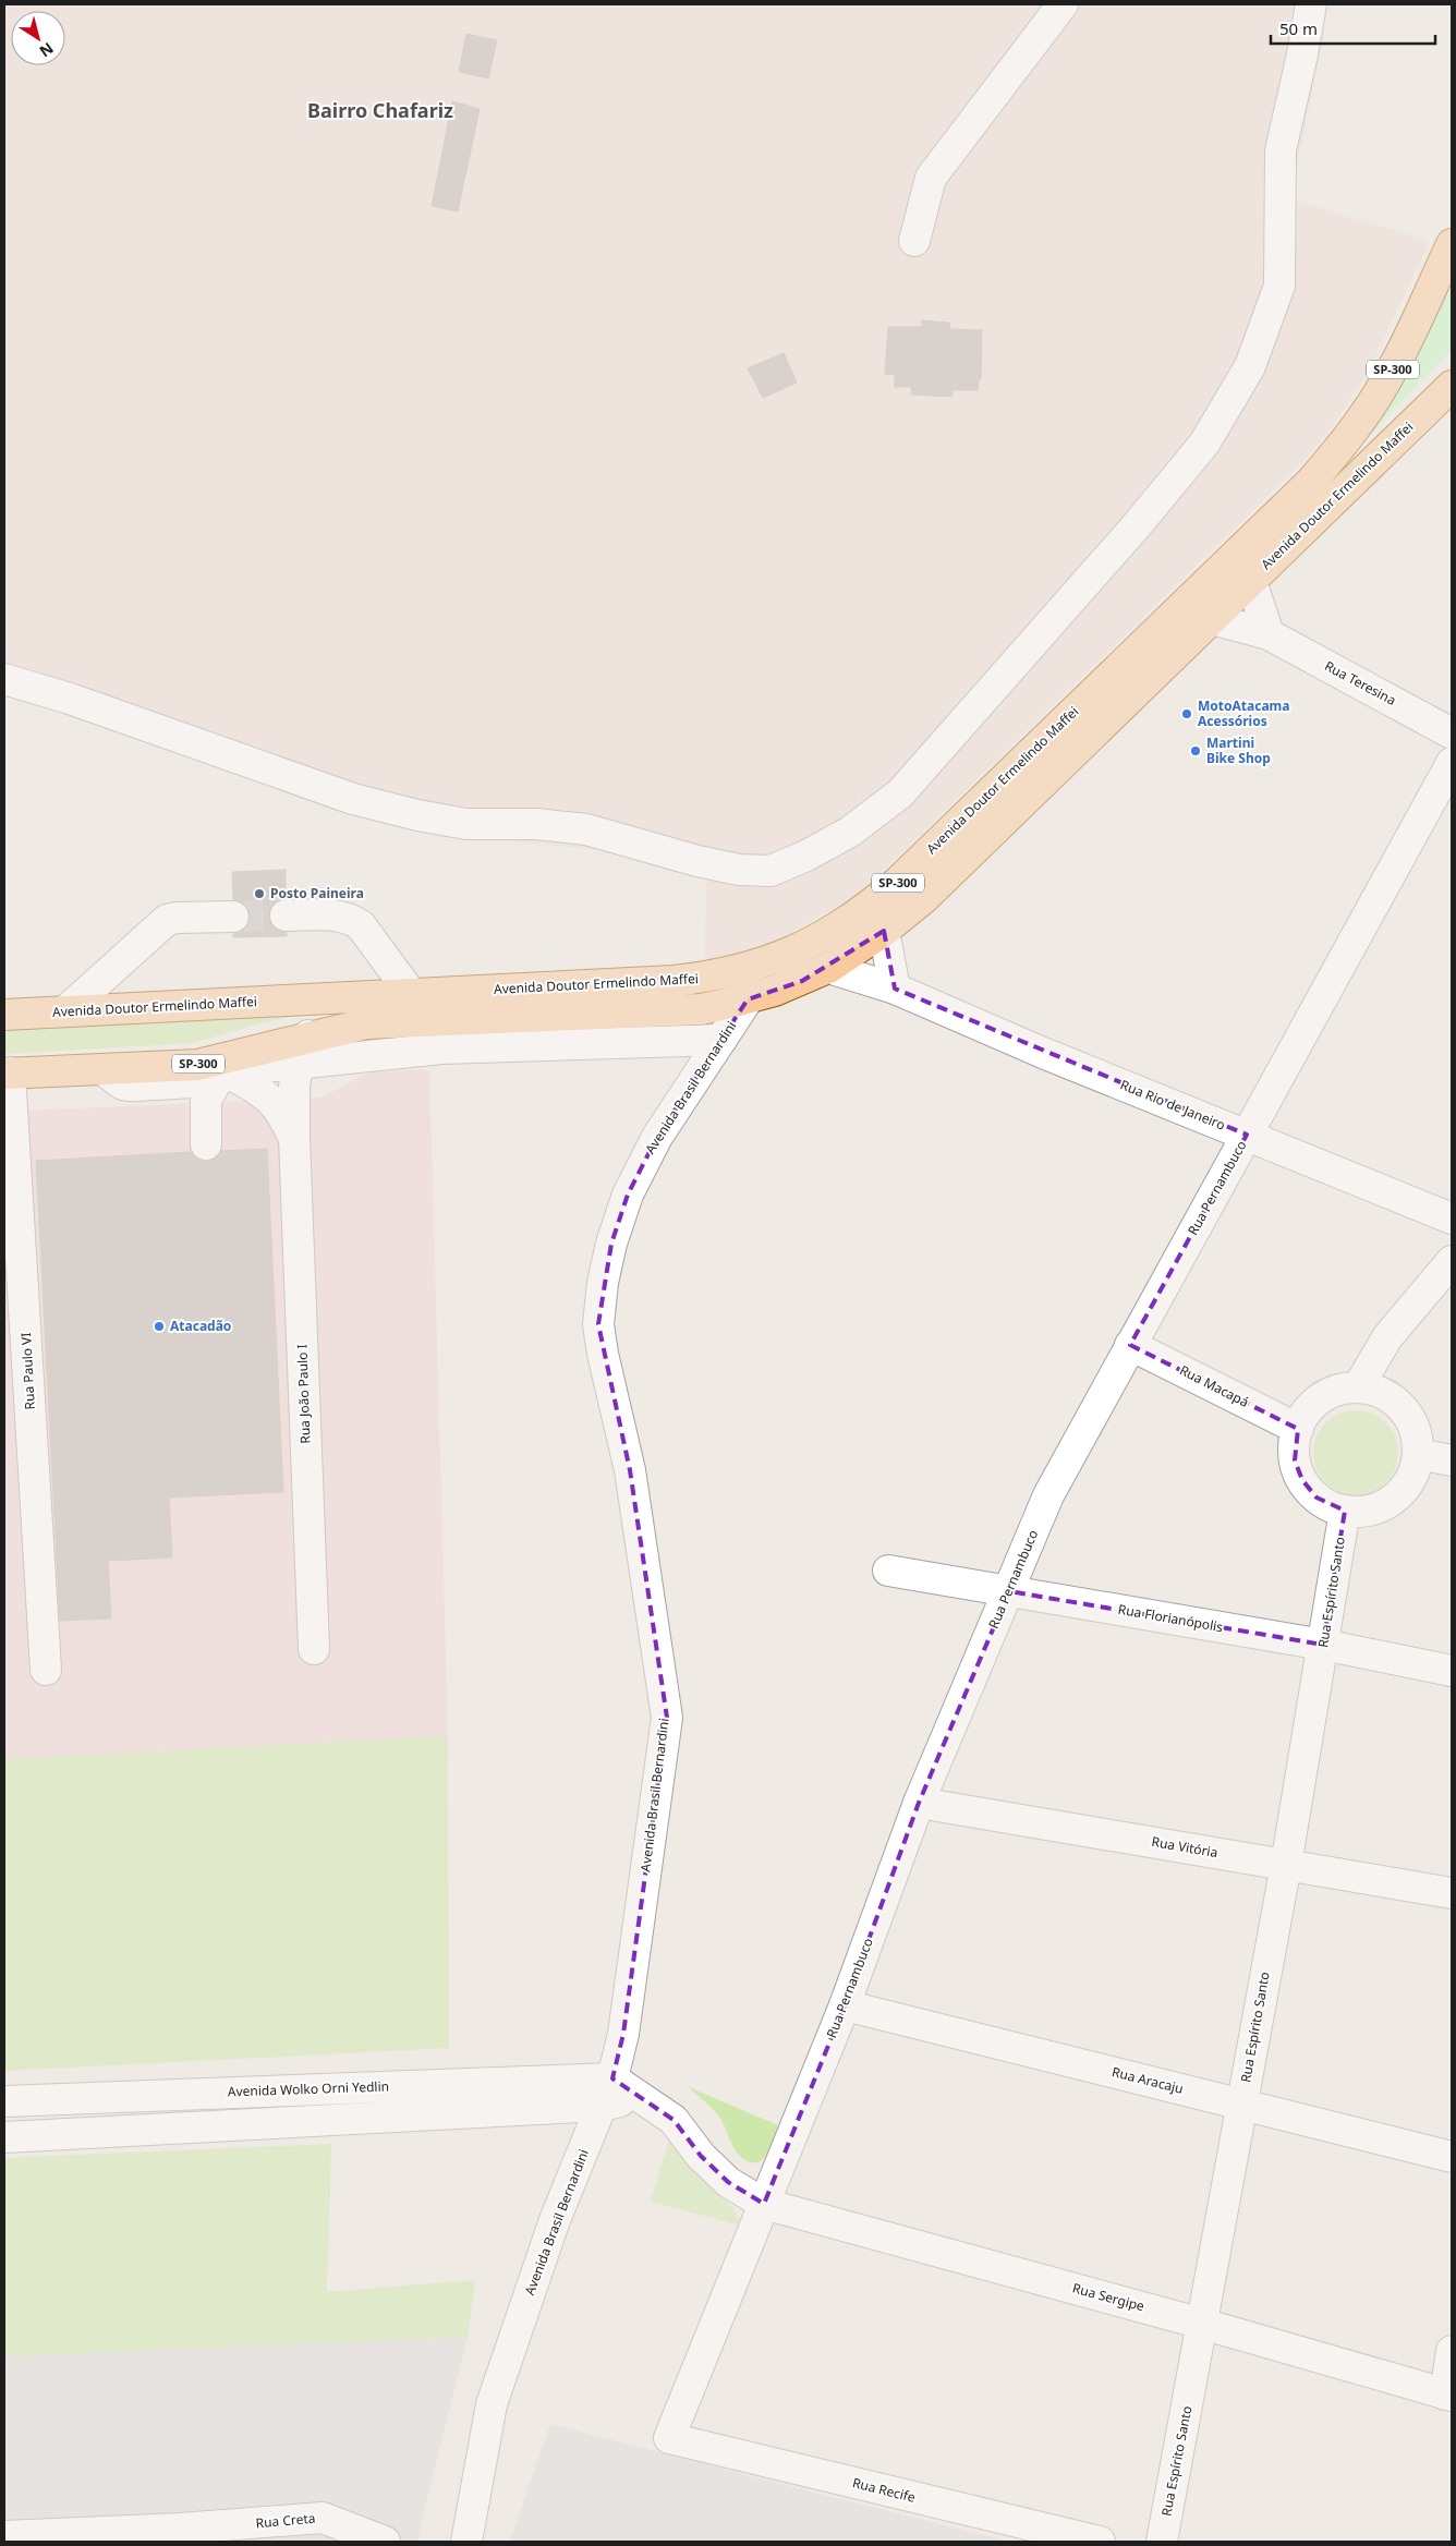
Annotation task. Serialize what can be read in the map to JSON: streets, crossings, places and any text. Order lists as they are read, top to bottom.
{
  "streets": {
    "main road": ["SP-300", "Avenida Doutor Ermelindo Maffei"],
    "street": [
      "Rua Teresina",
      "Avenida Brasil Bernardini",
      "Rua Rio de Janeiro",
      "Rua Pernambuco",
      "Rua Paulo VI",
      "Rua Macapá",
      "Rua João Paulo I",
      "Rua Espírito Santo",
      "Rua Florianópolis",
      "Rua Vitória",
      "Rua Aracaju",
      "Avenida Wolko Orni Yedlin",
      "Rua Sergipe",
      "Rua Recife",
      "Rua Creta"
    ]
  },
  "crossings": [
    ["Avenida Doutor Ermelindo Maffei", "Rua Teresina"],
    ["Avenida Doutor Ermelindo Maffei", "Avenida Brasil Bernardini"],
    ["Avenida Doutor Ermelindo Maffei", "Rua Rio de Janeiro"],
    ["Avenida Doutor Ermelindo Maffei", "Rua Paulo VI"],
    ["Avenida Doutor Ermelindo Maffei", "Rua João Paulo I"],
    ["Avenida Brasil Bernardini", "Avenida Wolko Orni Yedlin"],
    ["Avenida Brasil Bernardini", "Rua Sergipe"],
    ["Rua Rio de Janeiro", "Rua Pernambuco"],
    ["Rua Pernambuco", "Rua Macapá"],
    ["Rua Pernambuco", "Rua Florianópolis"],
    ["Rua Pernambuco", "Rua Vitória"],
    ["Rua Pernambuco", "Rua Aracaju"],
    ["Rua Pernambuco", "Rua Sergipe"],
    ["Rua Pernambuco", "Rua Recife"],
    ["Rua Macapá", "Rua Espírito Santo"],
    ["Rua Espírito Santo", "Rua Florianópolis"],
    ["Rua Espírito Santo", "Rua Vitória"],
    ["Rua Espírito Santo", "Rua Aracaju"],
    ["Rua Espírito Santo", "Rua Sergipe"],
    ["Avenida Wolko Orni Yedlin", "Rua Sergipe"]
  ],
  "districts": ["Bairro Chafariz"],
  "places": [
    "MotoAtacama Acessórios",
    "Martini Bike Shop",
    "Posto Paineira",
    "Atacadão"
  ],
  "scale_bar": "50 m",
  "north": "bottom right"
}
